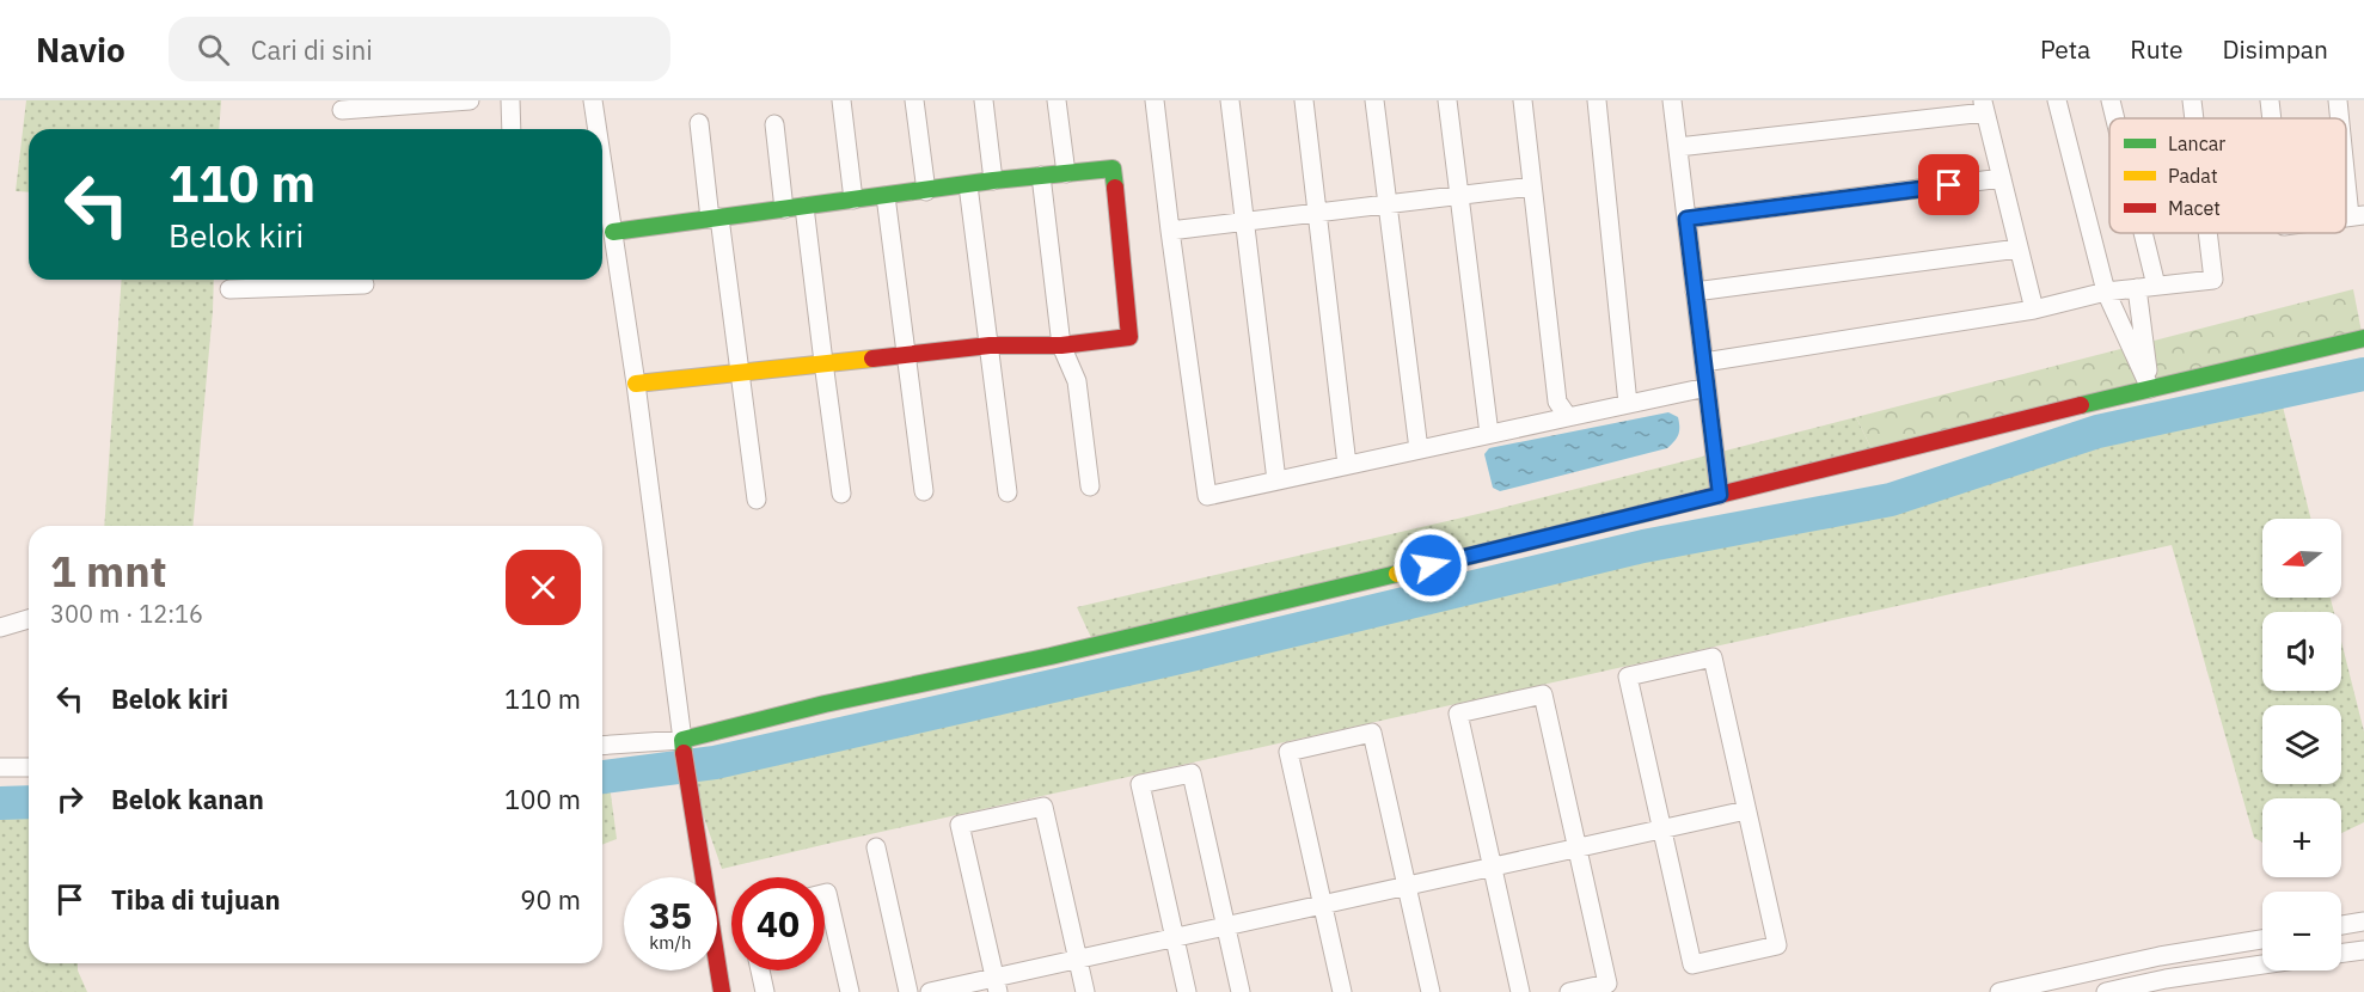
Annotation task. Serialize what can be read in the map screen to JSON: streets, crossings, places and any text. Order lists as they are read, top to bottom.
{
  "legend": ["Lancar", "Padat", "Macet"],
  "north": "left",
  "page": {
    "header": "Navio",
    "search": "Cari di sini",
    "nav": ["Peta", "Rute", "Disimpan"],
    "turn": ["110 m", "Belok kiri"],
    "map_buttons": ["+", "−"],
    "heading": ["1 mnt", "300 m · 12:16"],
    "list": [
      {
        "name": "Belok kiri",
        "value": "110 m"
      },
      {
        "name": "Belok kanan",
        "value": "100 m"
      },
      {
        "name": "Tiba di tujuan",
        "value": "90 m"
      }
    ],
    "speed": "35 km/h",
    "limit": "40"
  }
}
